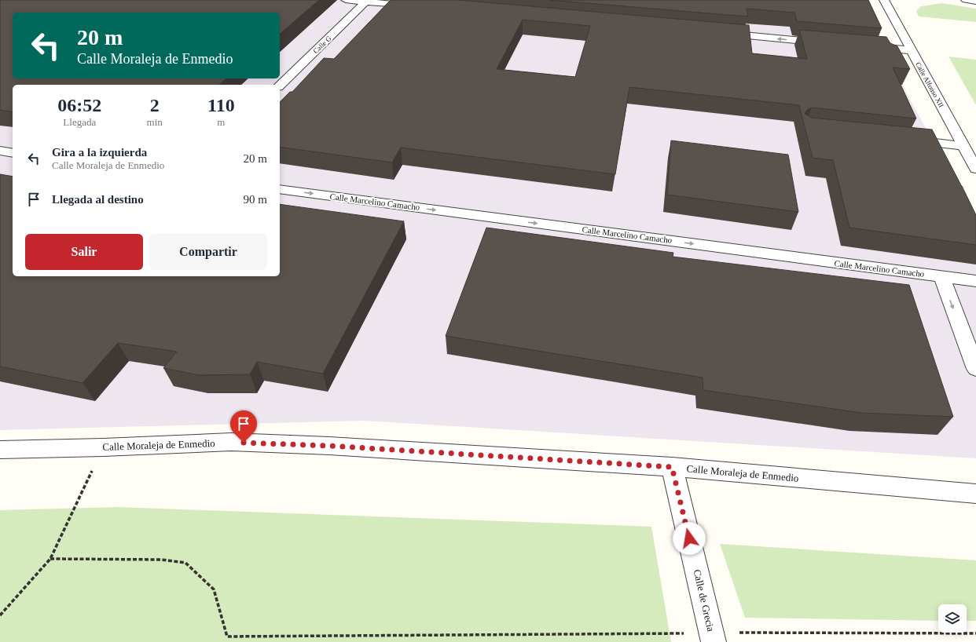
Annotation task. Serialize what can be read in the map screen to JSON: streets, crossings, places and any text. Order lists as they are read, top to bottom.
{
  "streets": {
    "street": [
      "Calle G",
      "Calle Alfonso XII",
      "Calle Marcelino Camacho",
      "Calle Moraleja de Enmedio",
      "Calle de Grecia"
    ]
  },
  "crossings": [
    ["Calle Moraleja de Enmedio", "Calle de Grecia"]
  ],
  "one_way": ["Calle Marcelino Camacho"],
  "page": {
    "turn": ["20 m", "Calle Moraleja de Enmedio"],
    "eta": [
      "06:52",
      "Llegada",
      "2",
      "min",
      "110",
      "m"
    ],
    "list": [
      {
        "name": "Gira a la izquierda",
        "note": "Calle Moraleja de Enmedio",
        "value": "20 m"
      },
      {
        "name": "Llegada al destino",
        "value": "90 m"
      }
    ],
    "buttons": ["Salir", "Compartir"]
  }
}
